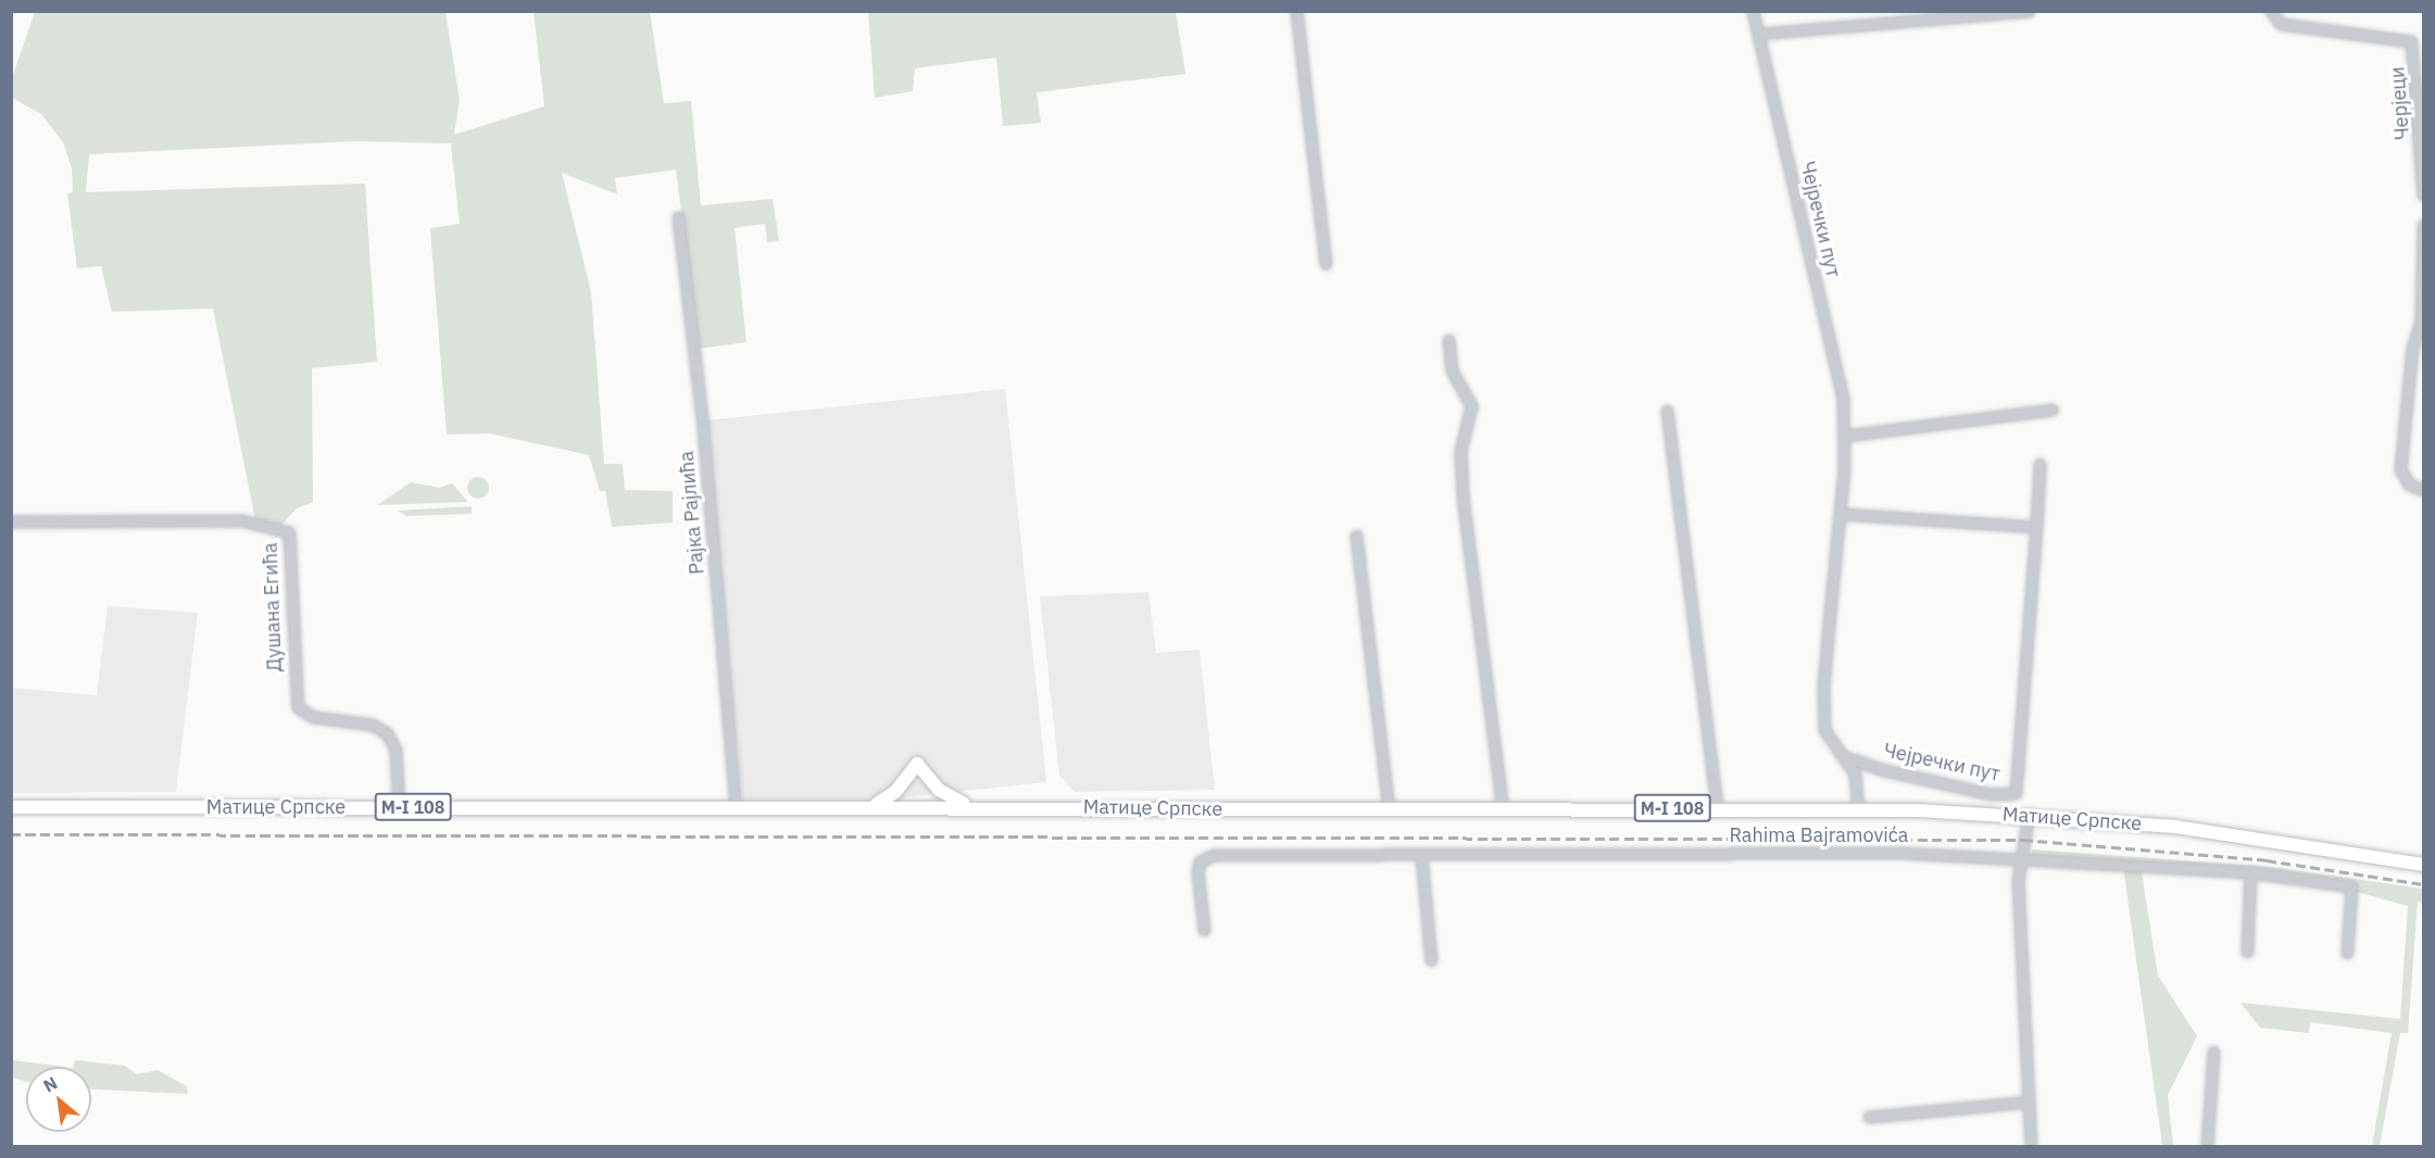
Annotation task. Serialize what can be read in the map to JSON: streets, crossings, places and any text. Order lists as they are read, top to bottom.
{
  "streets": {
    "main road": ["Матице Српске", "M-I 108"],
    "street": [
      "Черјеци",
      "Чејречки пут",
      "Рајка Рајлића",
      "Душана Егића",
      "Rahima Bajramovića"
    ]
  },
  "crossings": [
    ["Рајка Рајлића", "Матице Српске"],
    ["Душана Егића", "Матице Српске"]
  ],
  "north": "top left"
}
